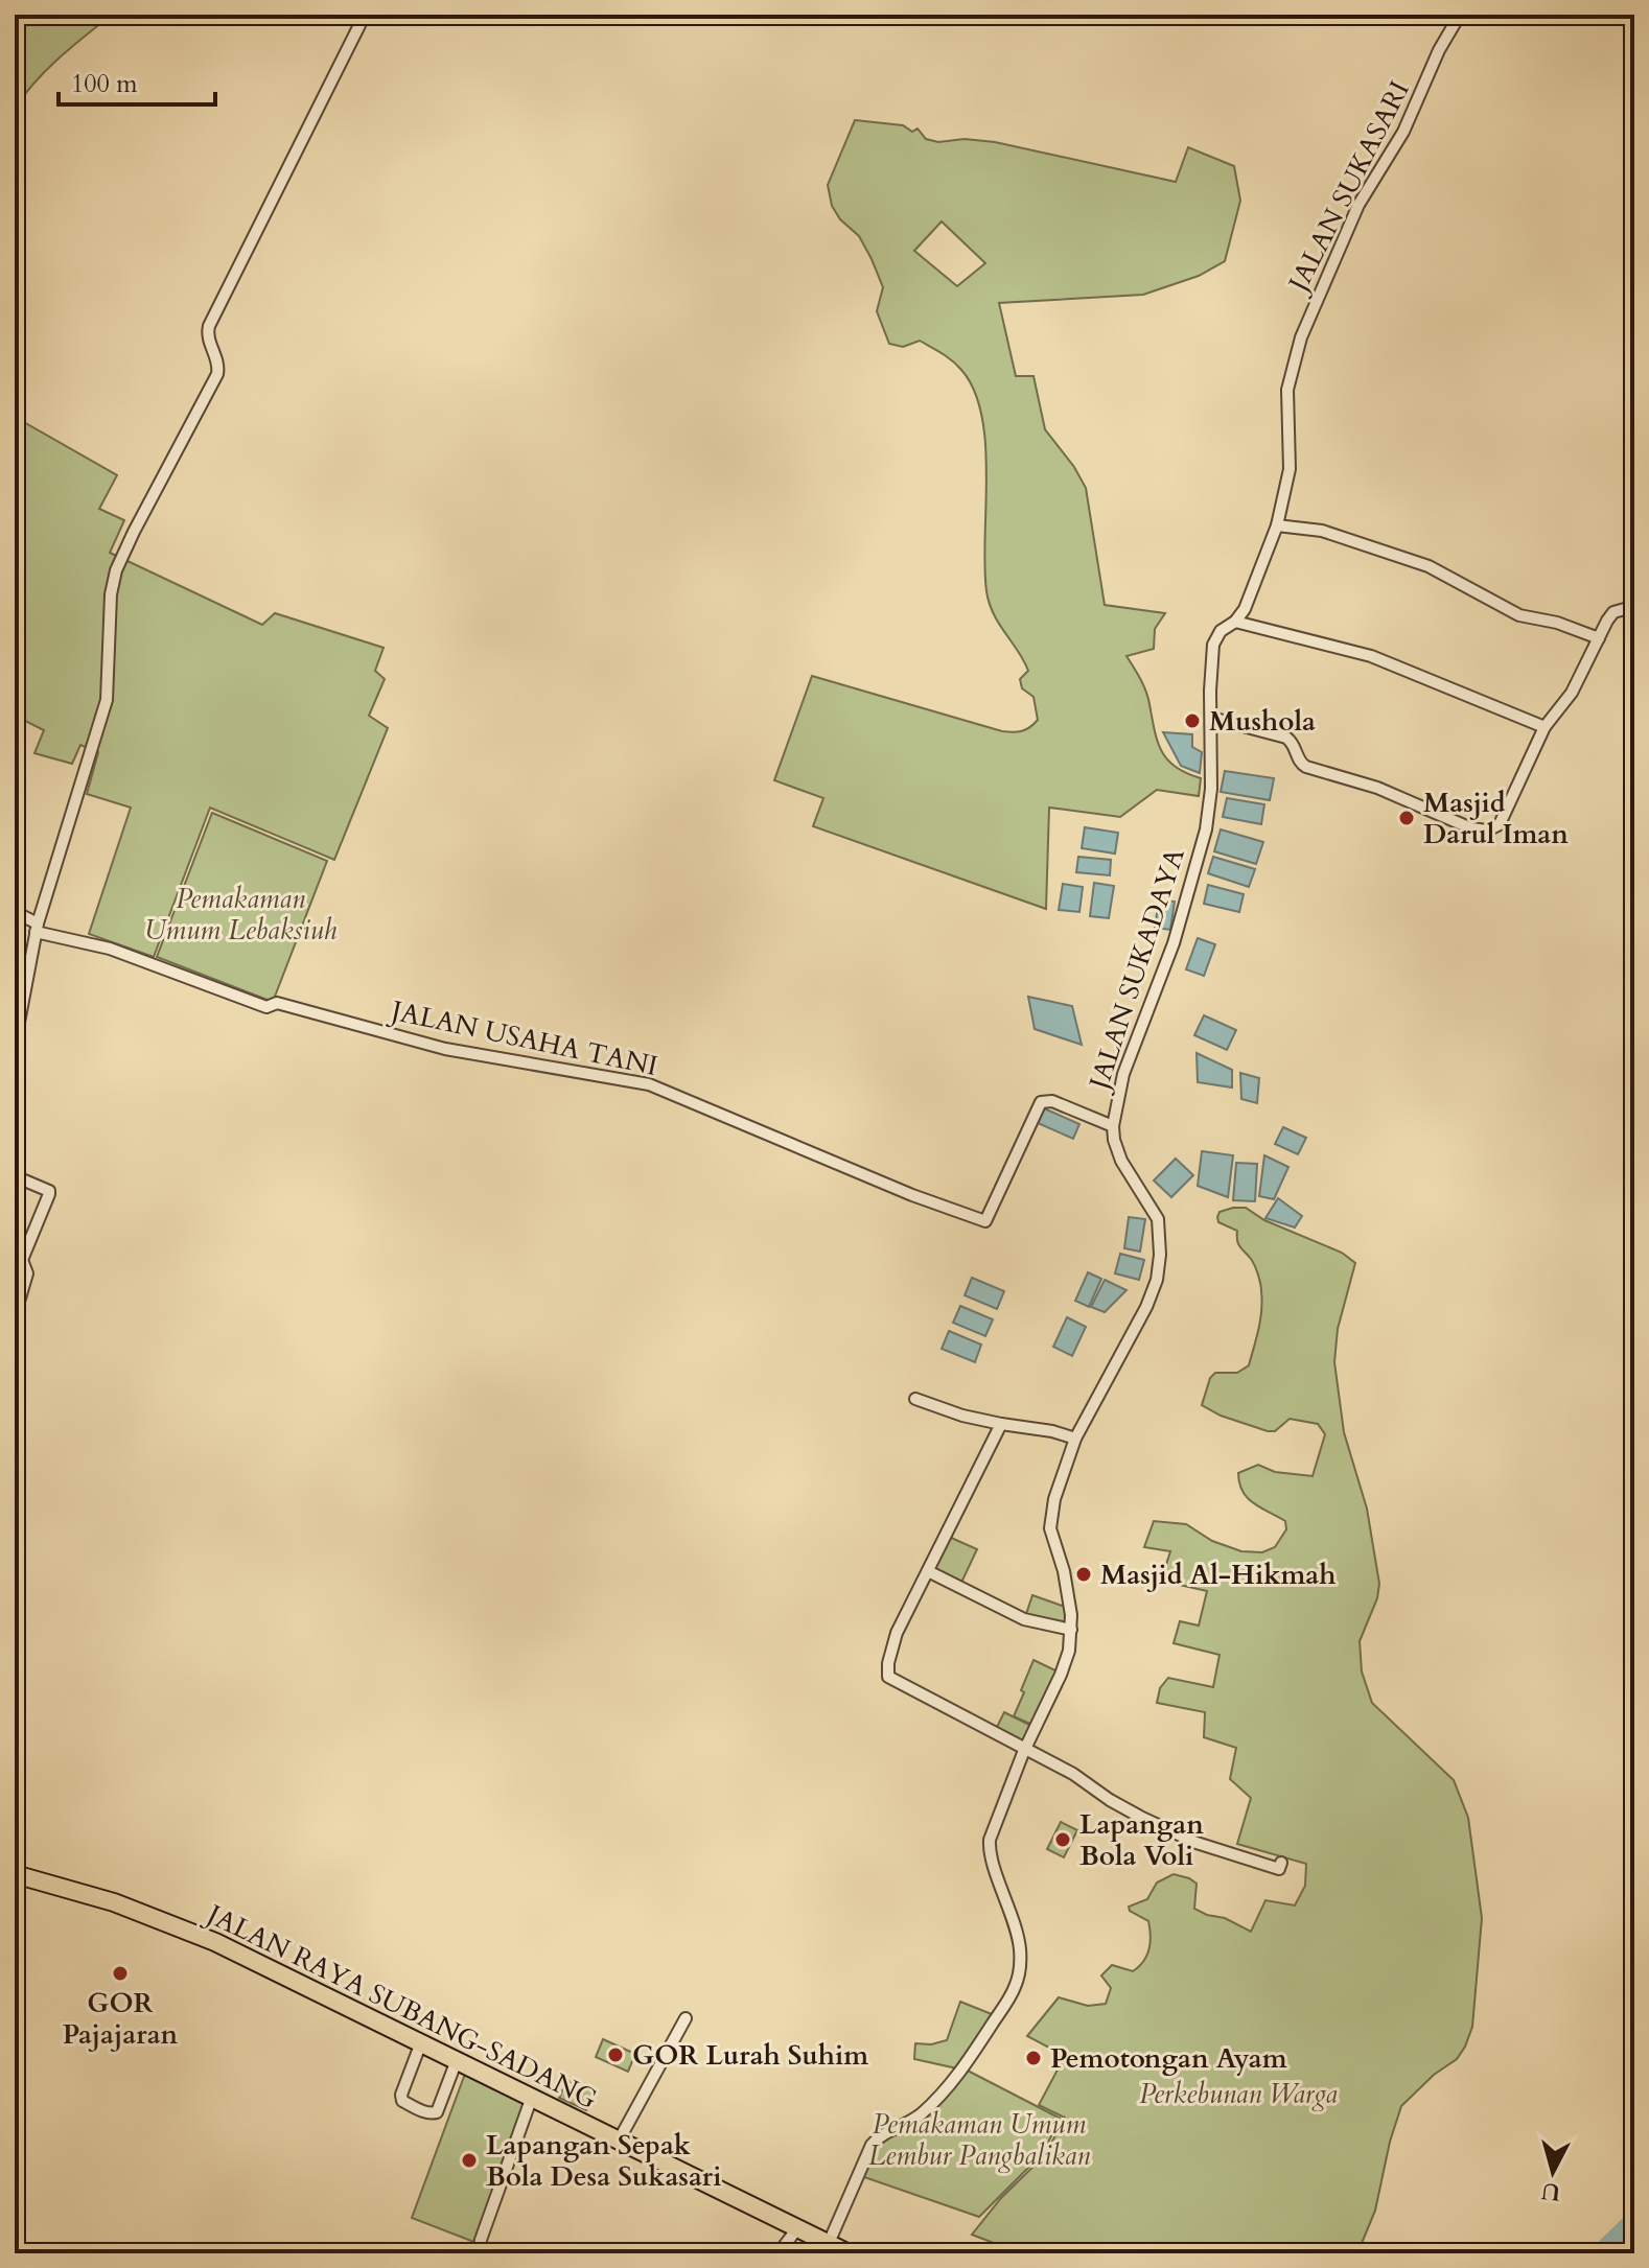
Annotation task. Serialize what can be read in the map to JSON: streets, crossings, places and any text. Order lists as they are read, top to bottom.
{
  "streets": {
    "main road": ["JALAN RAYA SUBANG-SADANG"],
    "street": ["JALAN SUKASARI", "JALAN SUKADAYA", "JALAN USAHA TANI"]
  },
  "crossings": [
    ["JALAN SUKASARI", "JALAN SUKADAYA"],
    ["JALAN SUKADAYA", "JALAN USAHA TANI"],
    ["JALAN SUKADAYA", "JALAN RAYA SUBANG-SADANG"]
  ],
  "parks": ["Pemakaman Umum Lebaksiuh", "Perkebunan Warga", "Pemakaman Umum Lembur Pangbalikan"],
  "places": [
    "Mushola",
    "Masjid Darul Iman",
    "Masjid Al-Hikmah",
    "Lapangan Bola Voli",
    "GOR Pajajaran",
    "GOR Lurah Suhim",
    "Pemotongan Ayam",
    "Lapangan Sepak Bola Desa Sukasari"
  ],
  "scale_bar": "100 m",
  "north": "bottom"
}
